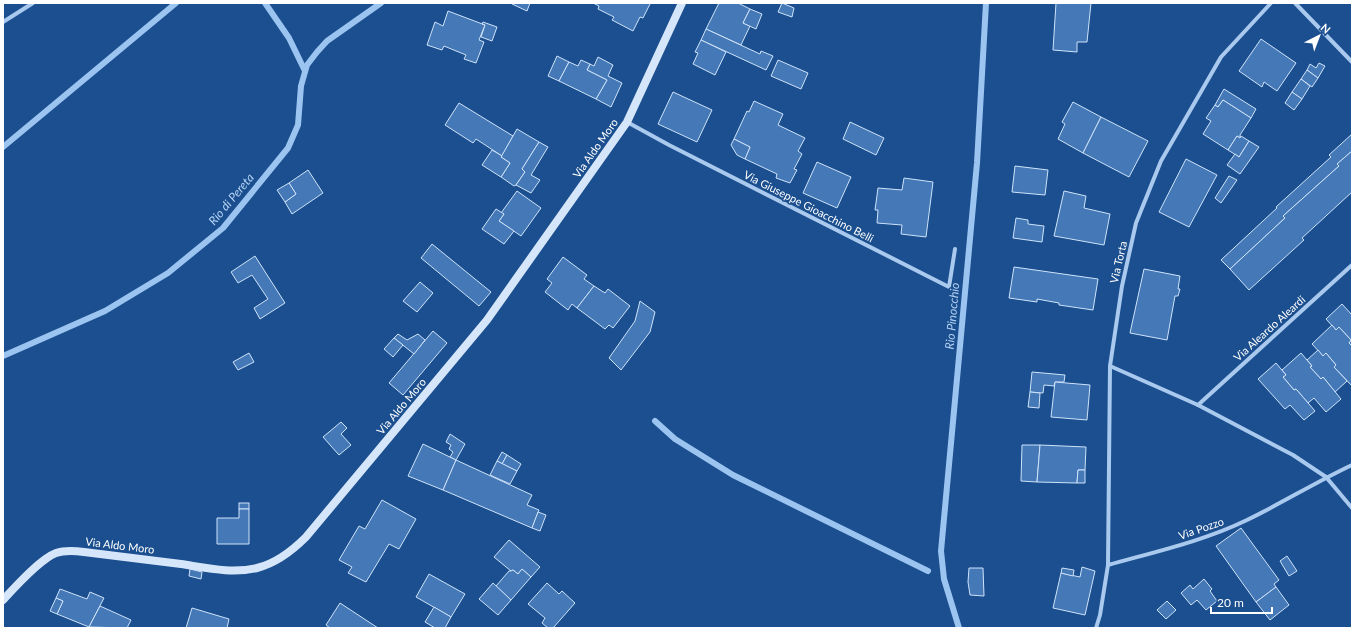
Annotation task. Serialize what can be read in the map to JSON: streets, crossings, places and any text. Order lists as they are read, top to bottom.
{
  "streets": {
    "main road": ["Via Aldo Moro"],
    "street": [
      "Via Giuseppe Gioacchino Belli",
      "Via Torta",
      "Via Aleardo Aleardi",
      "Via Pozzo"
    ]
  },
  "crossings": [
    ["Via Aldo Moro", "Via Giuseppe Gioacchino Belli"],
    ["Via Torta", "Via Pozzo"]
  ],
  "water": ["Rio di Pereta", "Rio Pinocchio"],
  "scale_bar": "20 m",
  "north": "top right"
}
